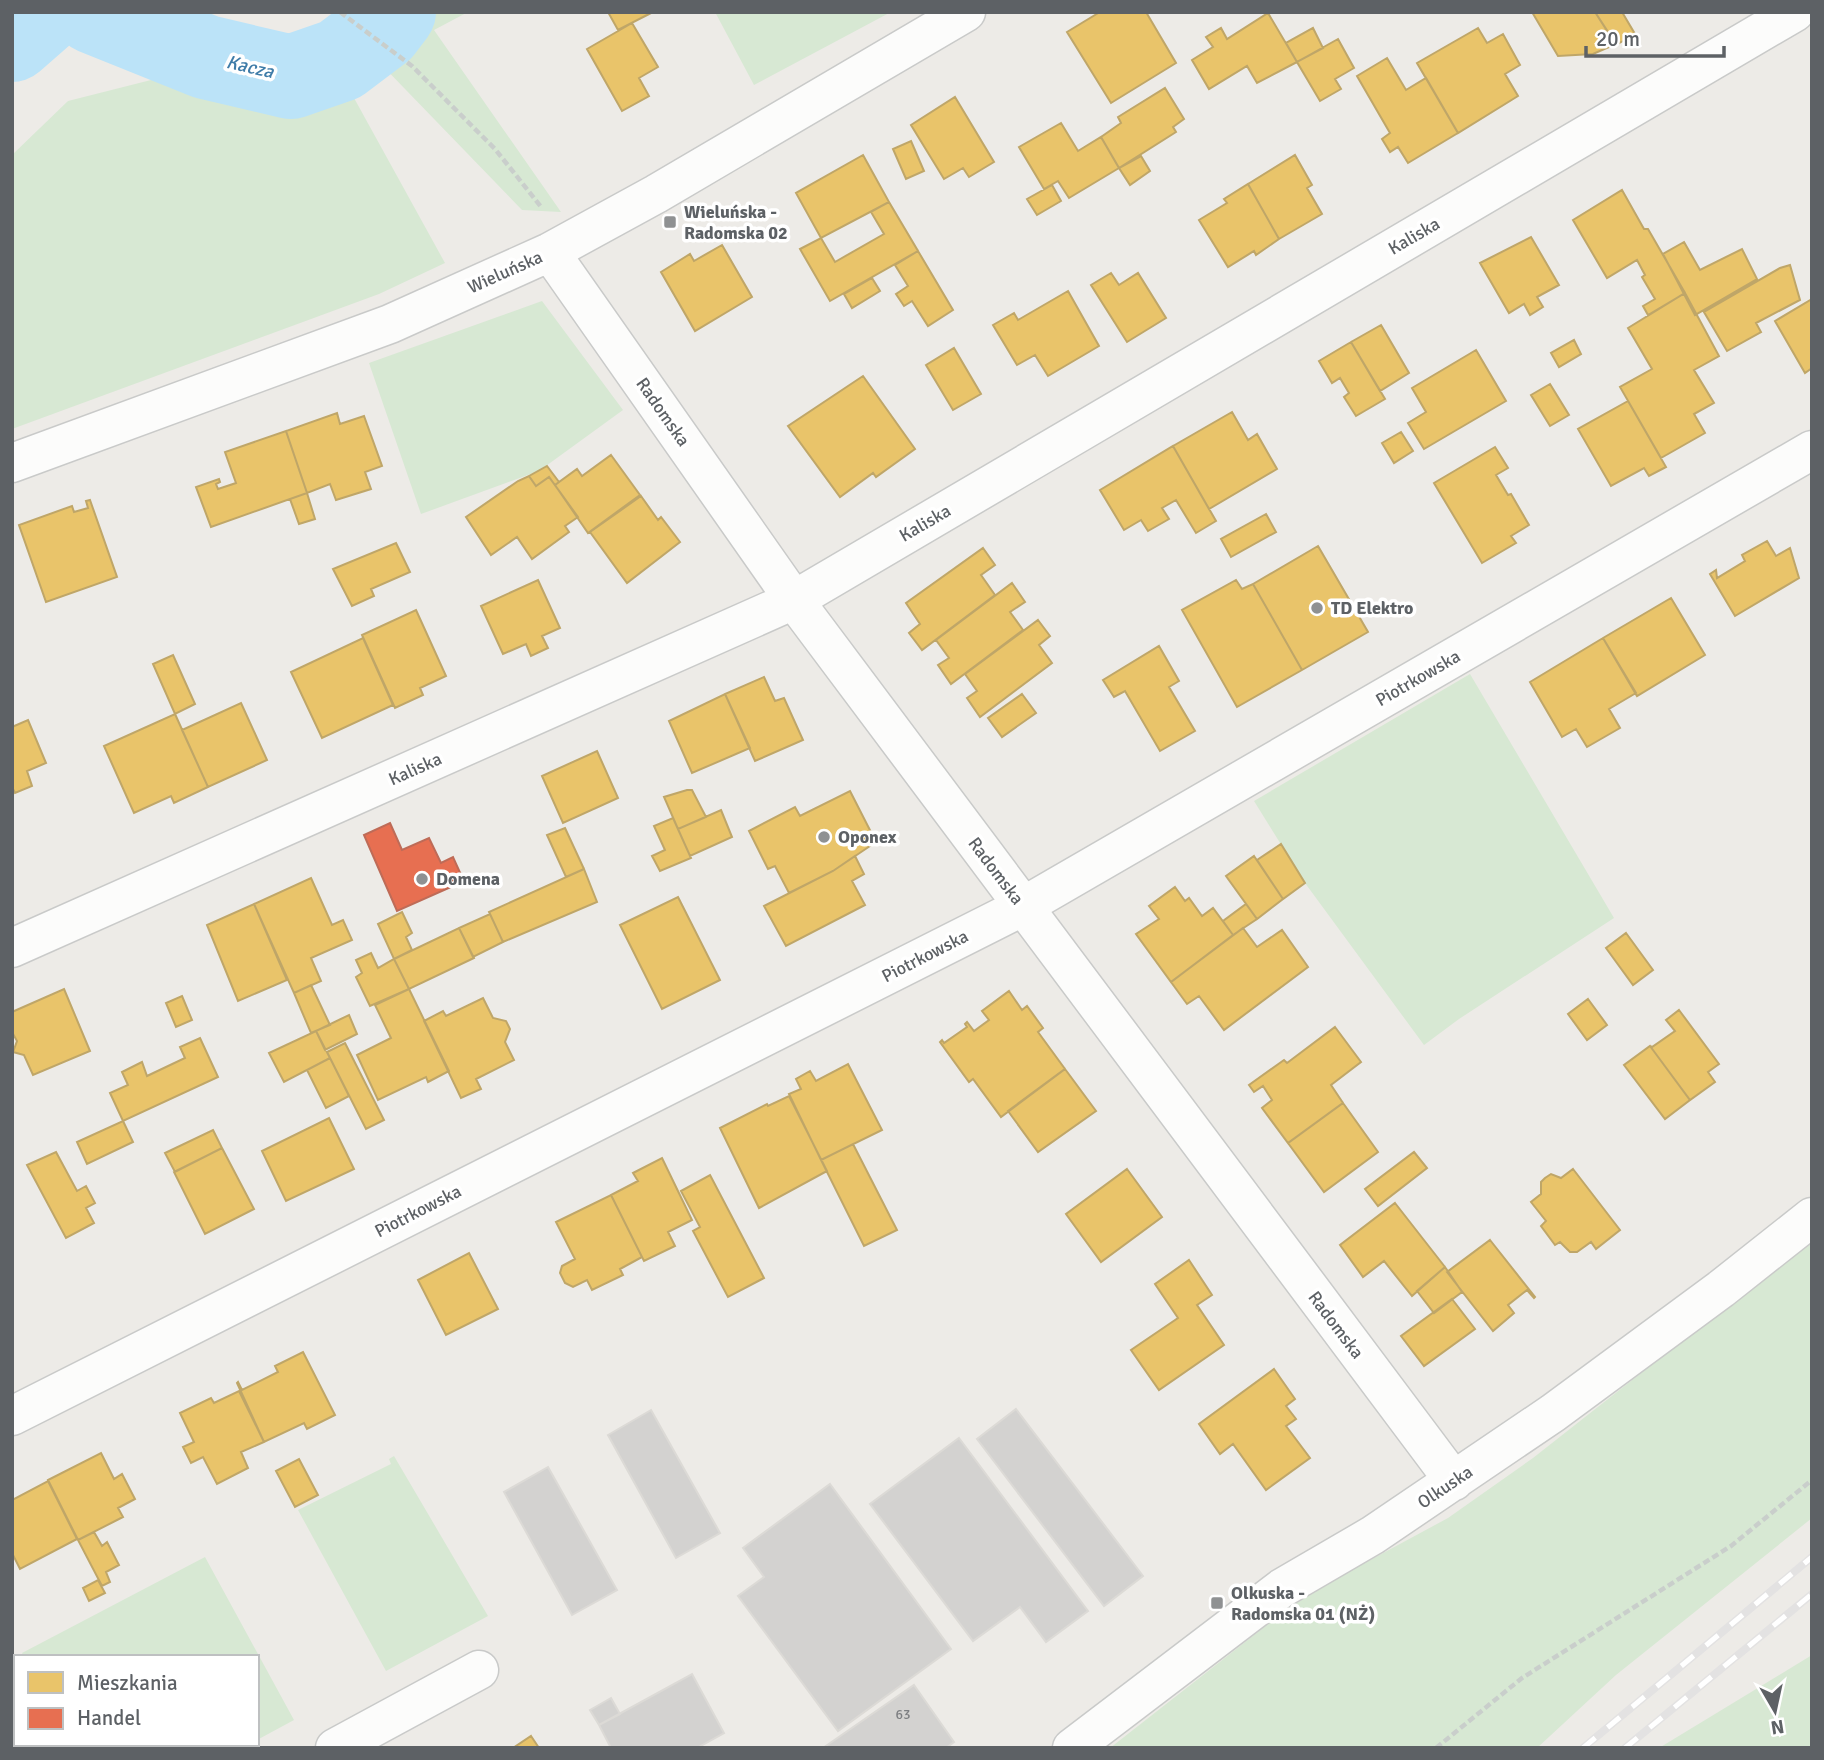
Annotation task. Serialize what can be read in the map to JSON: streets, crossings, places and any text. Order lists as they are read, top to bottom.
{
  "streets": {
    "street": [
      "Kaliska",
      "Wieluńska",
      "Radomska",
      "Piotrkowska",
      "Olkuska"
    ]
  },
  "crossings": [
    ["Kaliska", "Radomska"],
    ["Wieluńska", "Radomska"],
    ["Radomska", "Piotrkowska"],
    ["Radomska", "Olkuska"]
  ],
  "water": ["Kacza"],
  "places": {
    "transit": ["Wieluńska - Radomska 02", "Olkuska - Radomska 01 (NŻ)"],
    "other": ["TD Elektro", "Oponex", "Domena"]
  },
  "house_numbers": ["63"],
  "legend": ["Mieszkania", "Handel"],
  "scale_bar": "20 m",
  "north": "bottom"
}
